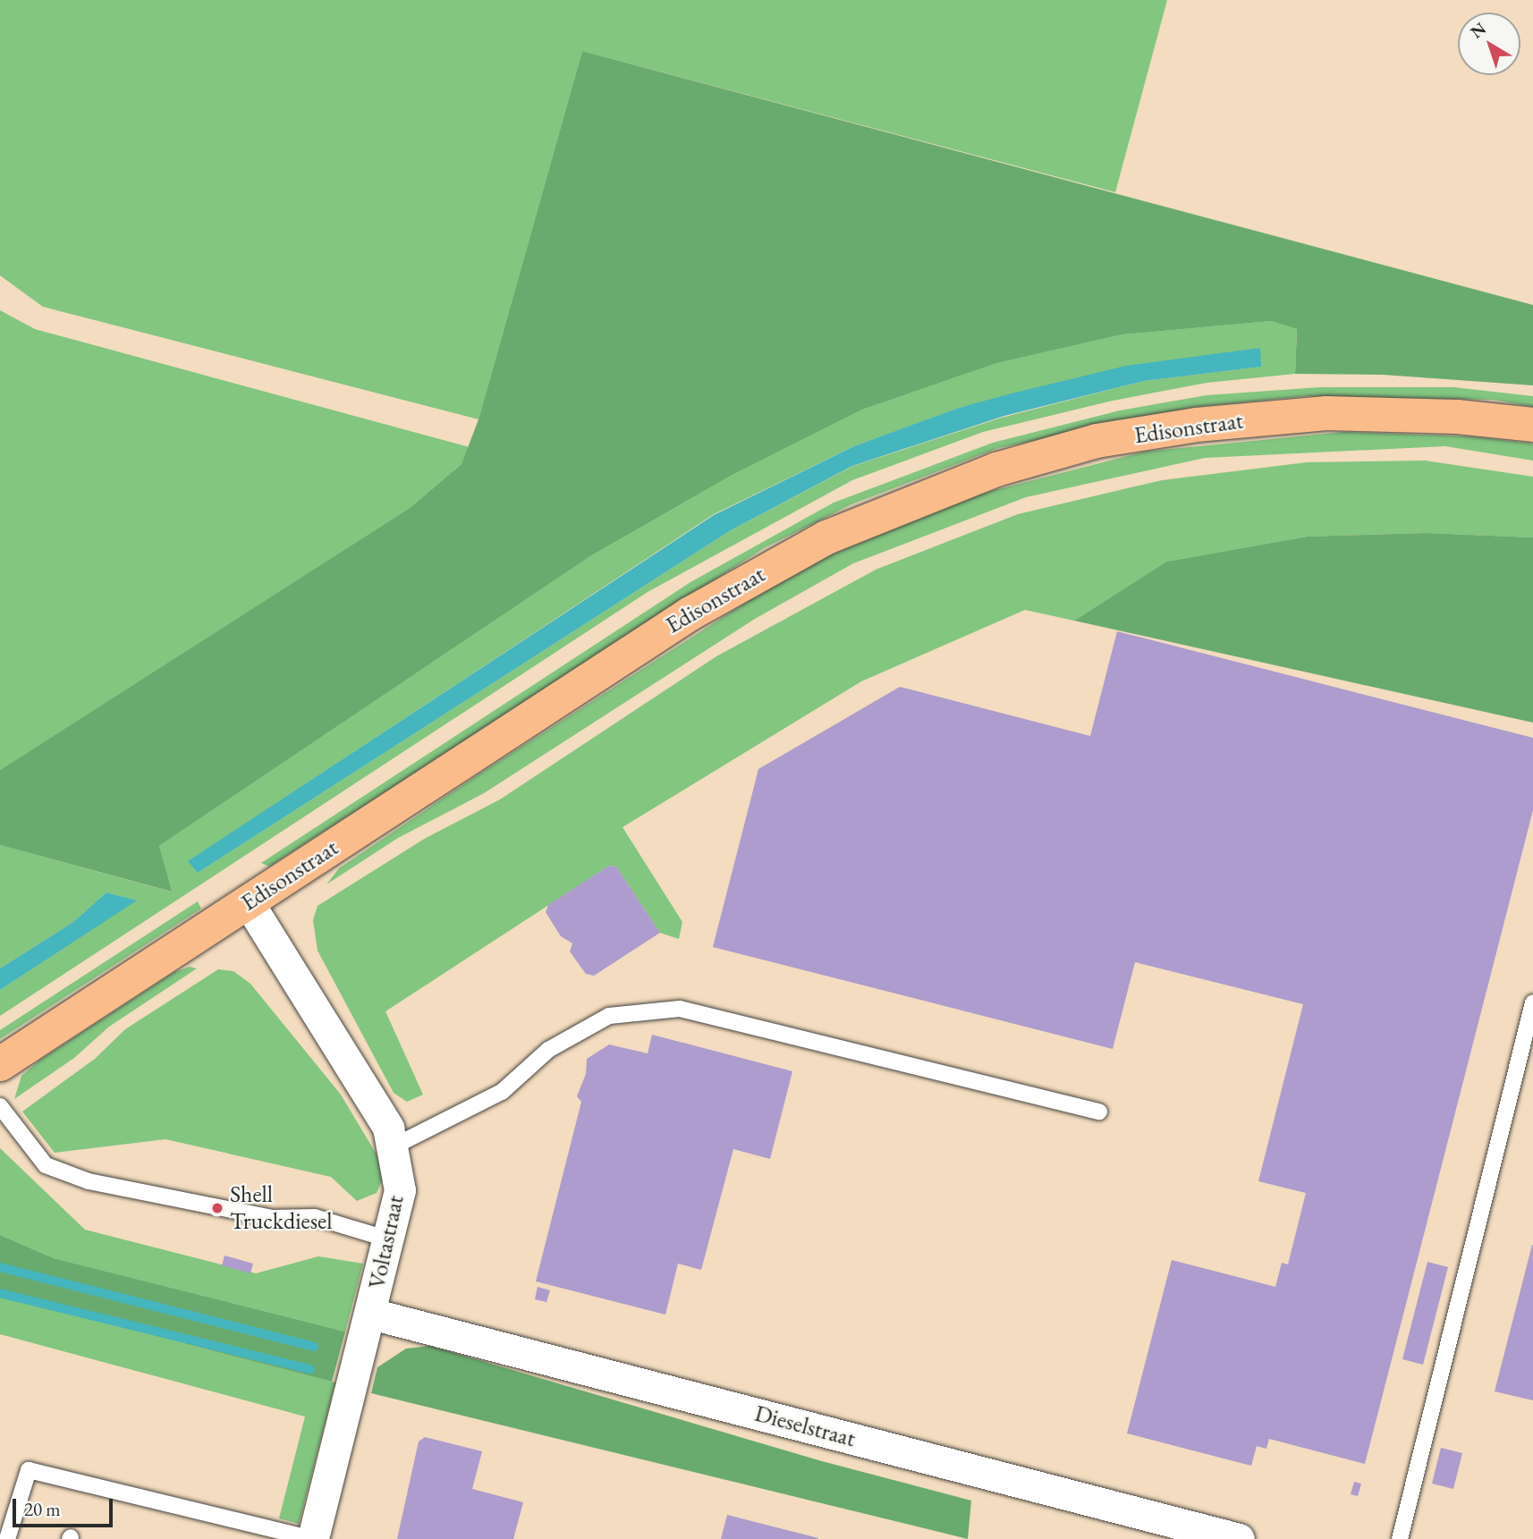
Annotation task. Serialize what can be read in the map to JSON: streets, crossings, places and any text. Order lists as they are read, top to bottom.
{
  "streets": {
    "main road": ["Edisonstraat"],
    "street": ["Voltastraat", "Dieselstraat"]
  },
  "crossings": [
    ["Edisonstraat", "Voltastraat"],
    ["Voltastraat", "Dieselstraat"]
  ],
  "places": ["Shell Truckdiesel"],
  "scale_bar": "20 m",
  "north": "top left"
}
